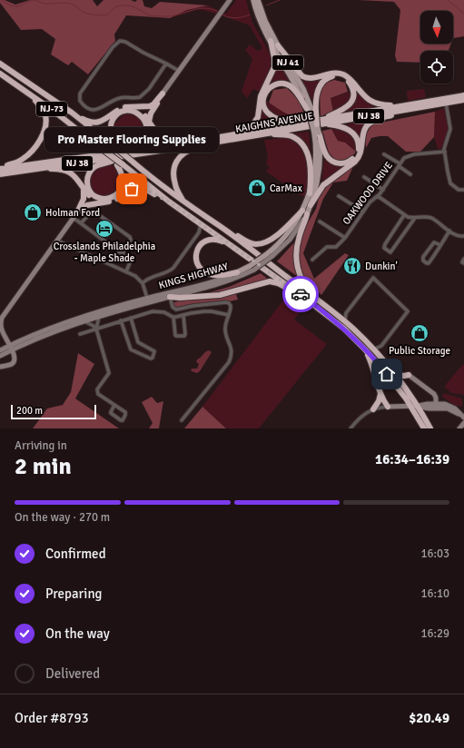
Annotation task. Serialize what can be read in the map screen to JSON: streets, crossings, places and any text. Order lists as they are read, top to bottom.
{
  "streets": {
    "highway": ["NJ-73", "NJ 38", "KAIGHNS AVENUE"],
    "main road": ["NJ 41", "KINGS HIGHWAY"],
    "street": ["OAKWOOD DRIVE"]
  },
  "crossings": [
    ["NJ 41", "KAIGHNS AVENUE"],
    ["NJ 41", "KINGS HIGHWAY"],
    ["NJ-73", "KAIGHNS AVENUE"],
    ["KAIGHNS AVENUE", "KINGS HIGHWAY"]
  ],
  "places": {
    "shop": ["CarMax", "Holman Ford", "Public Storage"],
    "other": ["Pro Master Flooring Supplies"],
    "hotel": ["Crosslands Philadelphia - Maple Shade"],
    "restaurant": ["Dunkin'"]
  },
  "scale_bar": "200 m",
  "north": "bottom",
  "page": {
    "bubble": "Pro Master Flooring Supplies",
    "scale": "200 m",
    "heading": ["2 min", "Arriving in", "16:34–16:39"],
    "panel": ["Order #8793", "$20.49"],
    "bar": "On the way · 270 m",
    "list": [
      ["Confirmed", "16:03"],
      ["Preparing", "16:10"],
      ["On the way", "16:29"],
      "Delivered"
    ]
  }
}
